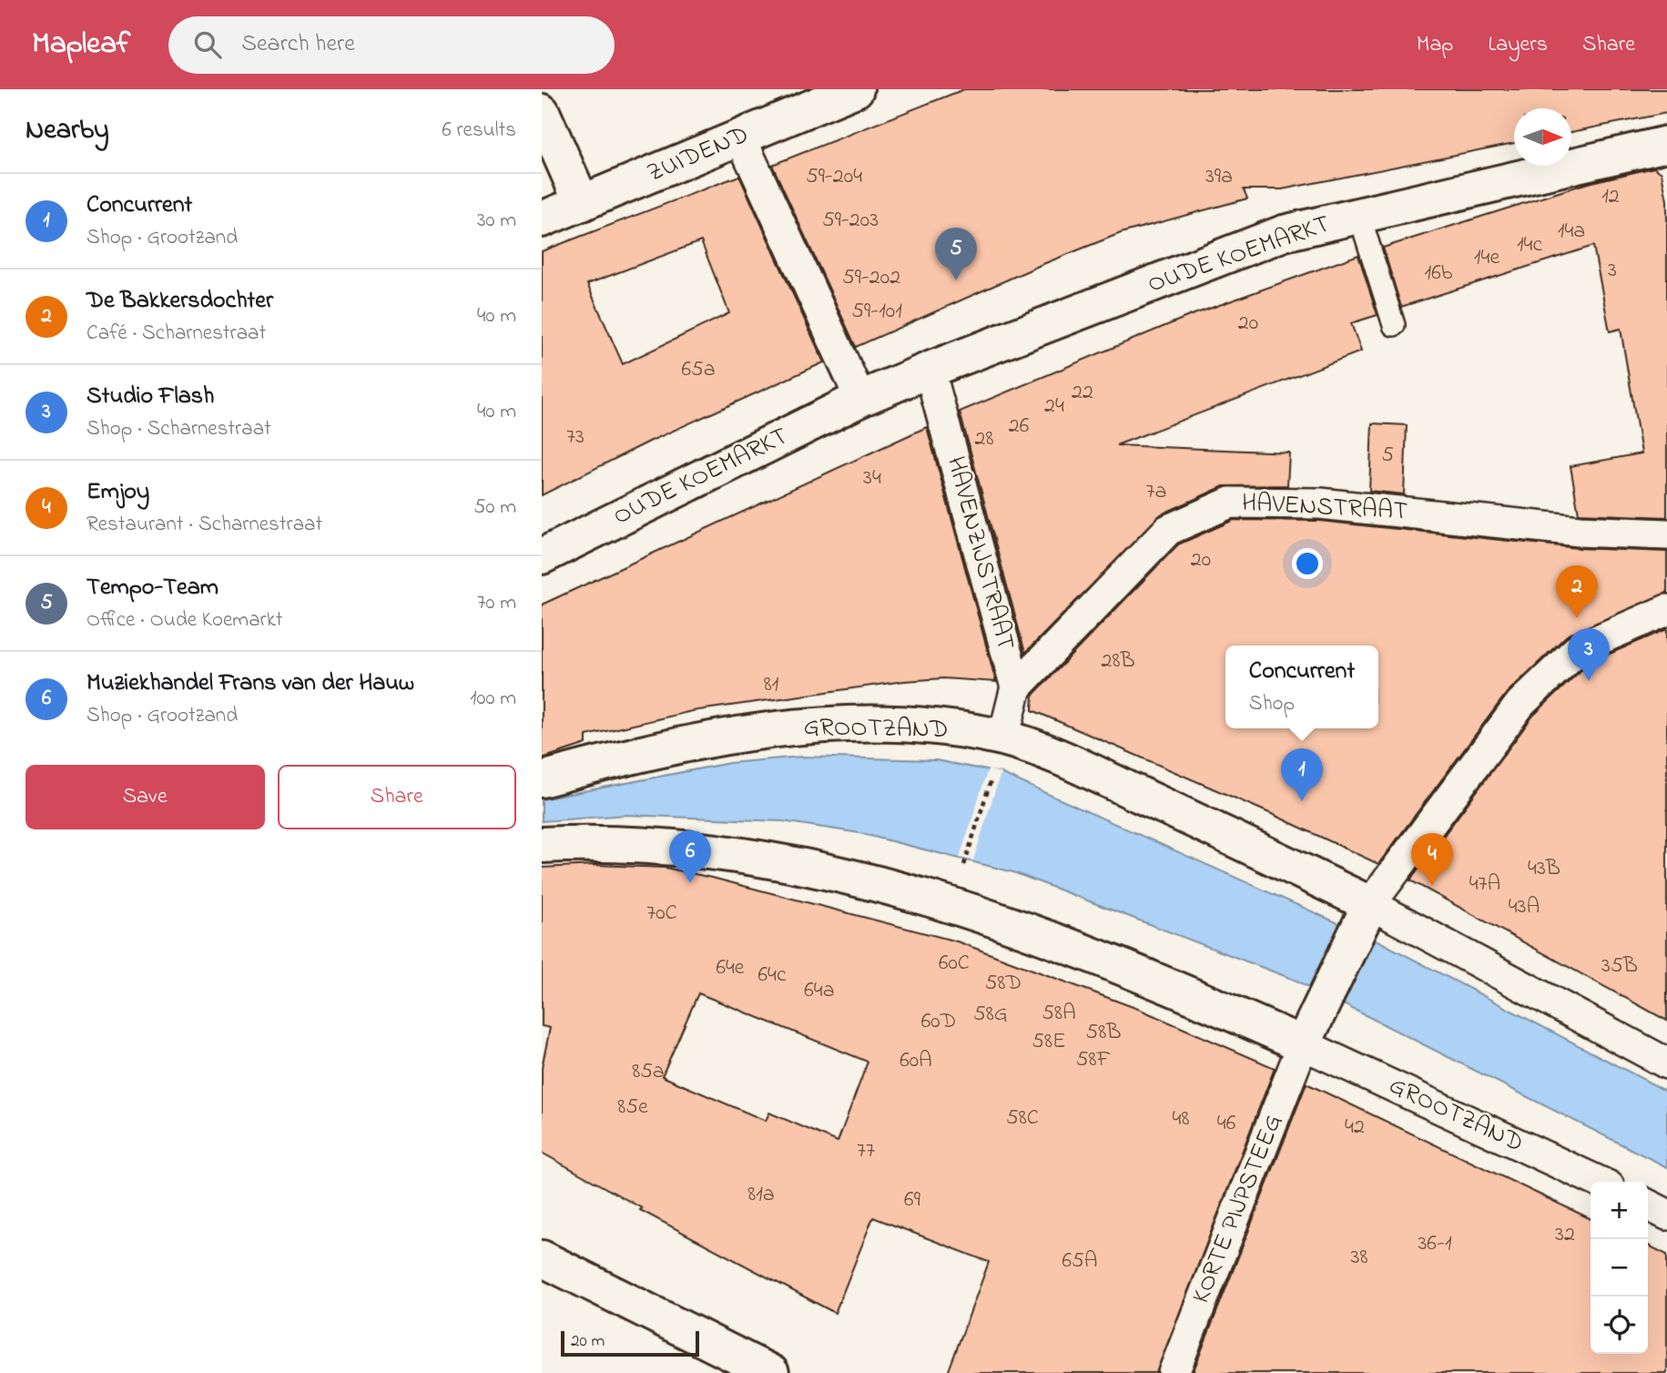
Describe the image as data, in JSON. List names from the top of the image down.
{
  "streets": {
    "street": [
      "ZUIDEND",
      "OUDE KOEMARKT",
      "HAVENSTRAAT",
      "HAVENZIJSTRAAT",
      "GROOTZAND",
      "KORTE PIJPSTEEG"
    ]
  },
  "crossings": [
    ["OUDE KOEMARKT", "HAVENZIJSTRAAT"],
    ["HAVENSTRAAT", "HAVENZIJSTRAAT"],
    ["HAVENZIJSTRAAT", "GROOTZAND"],
    ["GROOTZAND", "KORTE PIJPSTEEG"]
  ],
  "house_numbers": [
    "59-204",
    "39a",
    "12",
    "59-203",
    "14a",
    "14c",
    "14e",
    "3",
    "16b",
    "59-202",
    "59-101",
    "20",
    "65a",
    "22",
    "24",
    "26",
    "73",
    "28",
    "5",
    "34",
    "7a",
    "20",
    "28B",
    "81",
    "43B",
    "47A",
    "43A",
    "70C",
    "60C",
    "35B",
    "64e",
    "64c",
    "58D",
    "64a",
    "58A",
    "58G",
    "60D",
    "58B",
    "58E",
    "58F",
    "60A",
    "85a",
    "85e",
    "58C",
    "48",
    "46",
    "42",
    "77",
    "81a",
    "69",
    "32",
    "36-1",
    "38",
    "65A"
  ],
  "scale_bar": "20 m",
  "north": "right",
  "page": {
    "header": "Mapleaf",
    "search": "Search here",
    "nav": ["Map", "Layers", "Share"],
    "heading": ["Nearby", "6 results"],
    "list": [
      {
        "mark": "1",
        "name": "Concurrent",
        "note": "Shop · Grootzand",
        "value": "30 m"
      },
      {
        "mark": "2",
        "name": "De Bakkersdochter",
        "note": "Café · Scharnestraat",
        "value": "40 m"
      },
      {
        "mark": "3",
        "name": "Studio Flash",
        "note": "Shop · Scharnestraat",
        "value": "40 m"
      },
      {
        "mark": "4",
        "name": "Emjoy",
        "note": "Restaurant · Scharnestraat",
        "value": "50 m"
      },
      {
        "mark": "5",
        "name": "Tempo-Team",
        "note": "Office · Oude Koemarkt",
        "value": "70 m"
      },
      {
        "mark": "6",
        "name": "Muziekhandel Frans van der Hauw",
        "note": "Shop · Grootzand",
        "value": "100 m"
      }
    ],
    "pins": [
      "5",
      "2",
      "3",
      "1",
      "6",
      "4"
    ],
    "popup": ["Concurrent", "Shop"],
    "buttons": ["Save", "Share"],
    "map_buttons": ["+", "−"],
    "scale": "20 m"
  }
}
